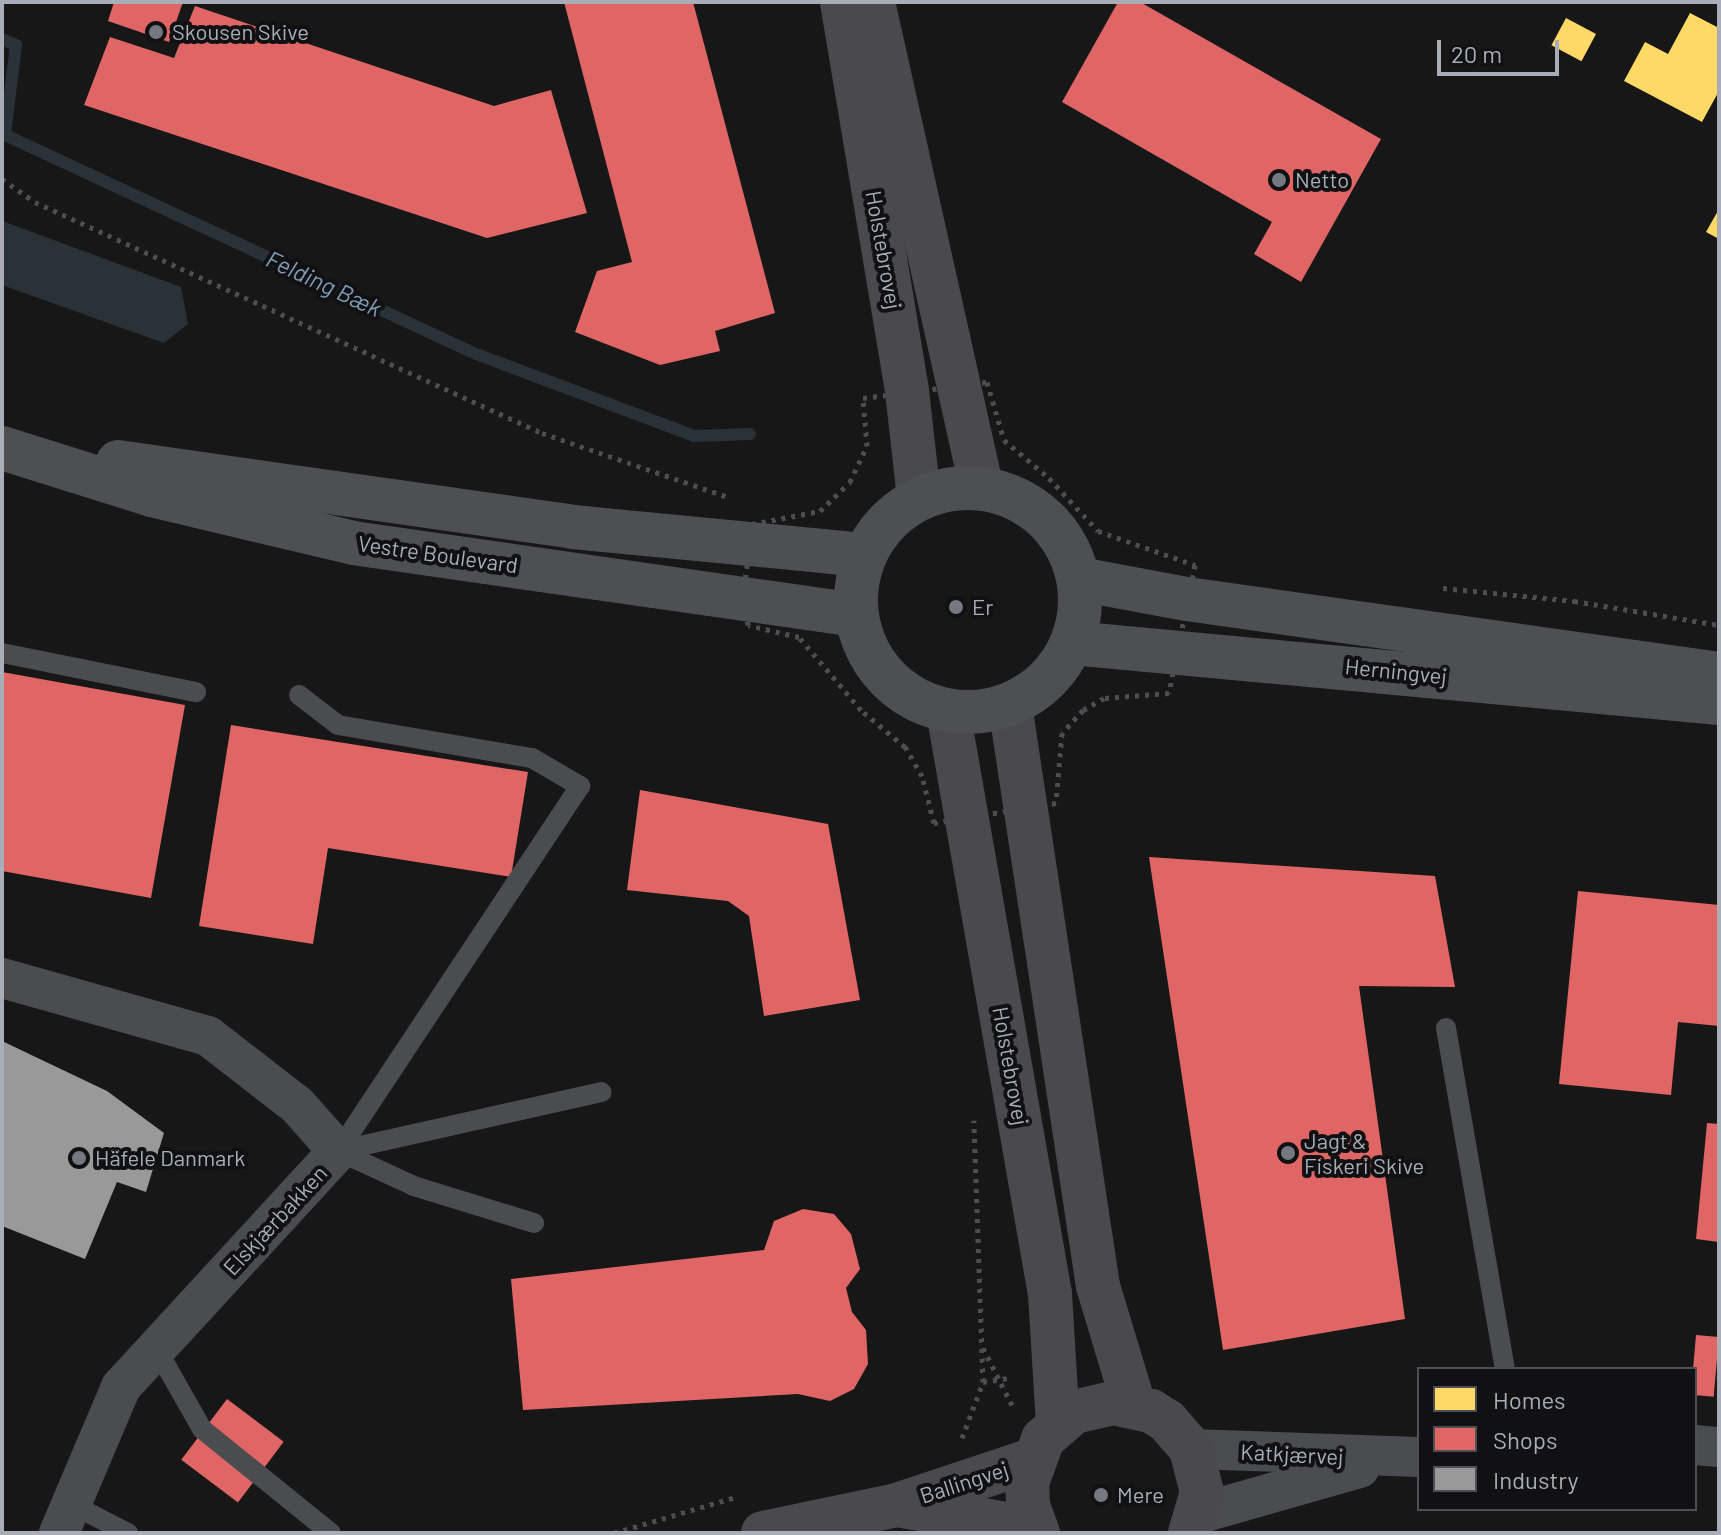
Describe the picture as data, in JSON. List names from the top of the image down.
{
  "streets": {
    "main road": [
      "Holstebrovej",
      "Vestre Boulevard",
      "Herningvej",
      "Ballingvej"
    ],
    "street": ["Elskjærbakken", "Katkjærvej"]
  },
  "crossings": [
    ["Holstebrovej", "Vestre Boulevard"],
    ["Holstebrovej", "Herningvej"],
    ["Holstebrovej", "Ballingvej"],
    ["Vestre Boulevard", "Herningvej"]
  ],
  "water": ["Felding Bæk"],
  "places": [
    "Skousen Skive",
    "Netto",
    "Er",
    "Jagt & Fiskeri Skive",
    "Häfele Danmark",
    "Mere"
  ],
  "legend": ["Homes", "Shops", "Industry"],
  "scale_bar": "20 m"
}
